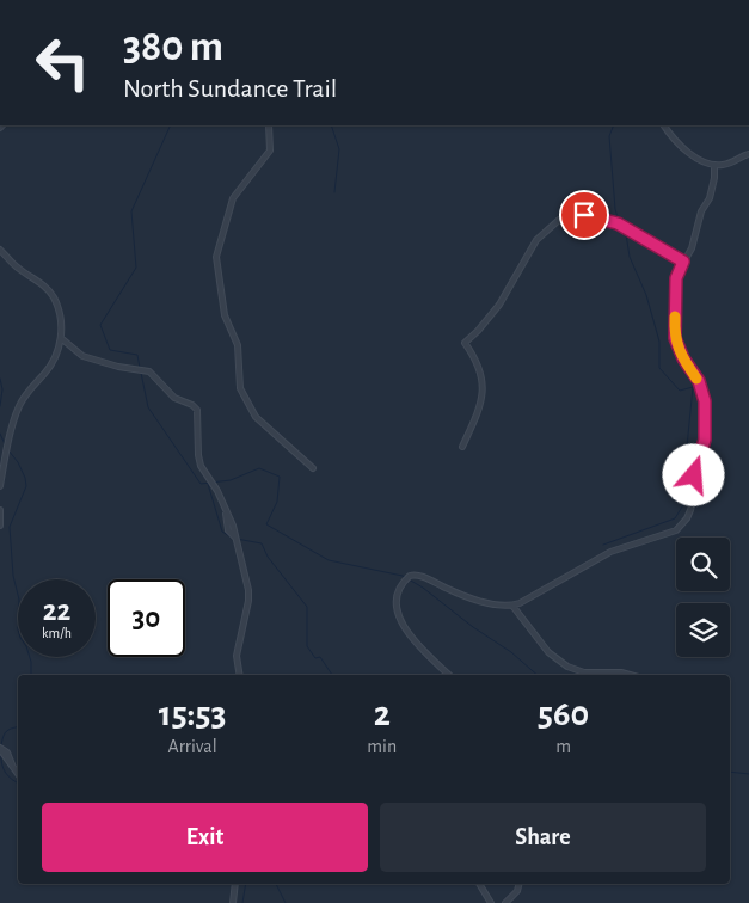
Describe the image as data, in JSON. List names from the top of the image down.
{
  "page": {
    "turn": ["380 m", "North Sundance Trail"],
    "speed": "22 km/h",
    "limit": "30",
    "eta": [
      "15:53",
      "Arrival",
      "2",
      "min",
      "560",
      "m"
    ],
    "buttons": ["Exit", "Share"]
  }
}
